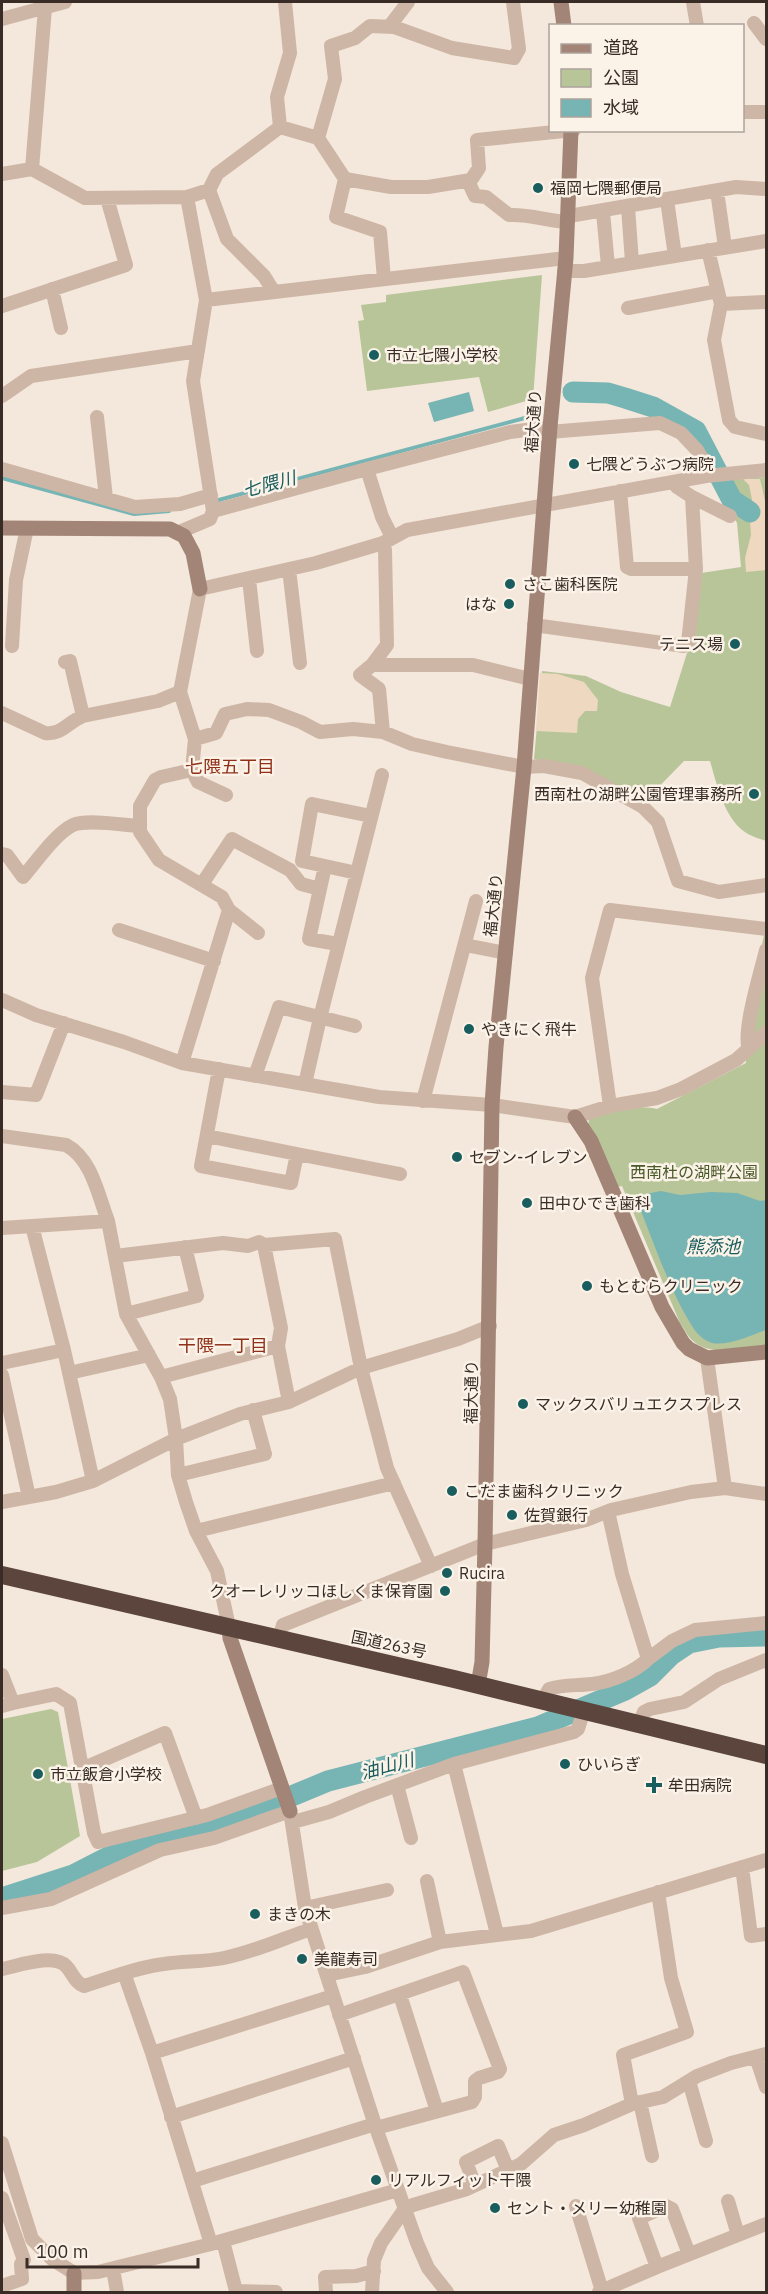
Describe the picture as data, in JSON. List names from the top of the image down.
{
  "streets": {
    "highway": ["国道263号"],
    "street": ["福大通り"]
  },
  "crossings": [
    ["福大通り", "国道263号"]
  ],
  "districts": ["七隈五丁目", "干隈一丁目"],
  "water": ["七隈川", "熊添池", "油山川"],
  "parks": ["西南杜の湖畔公園"],
  "places": {
    "other": [
      "福岡七隈郵便局",
      "市立七隈小学校",
      "七隈どうぶつ病院",
      "さこ歯科医院",
      "はな",
      "テニス場",
      "西南杜の湖畔公園管理事務所",
      "やきにく飛牛",
      "セブン-イレブン",
      "田中ひでき歯科",
      "もとむらクリニック",
      "マックスバリュエクスプレス",
      "こだま歯科クリニック",
      "佐賀銀行",
      "Rucira",
      "クオーレリッコほしくま保育園",
      "ひいらぎ",
      "市立飯倉小学校",
      "まきの木",
      "美龍寿司",
      "リアルフィット干隈",
      "セント・メリー幼稚園"
    ],
    "health": ["牟田病院"]
  },
  "legend": ["道路", "公園", "水域"],
  "scale_bar": "100 m"
}
